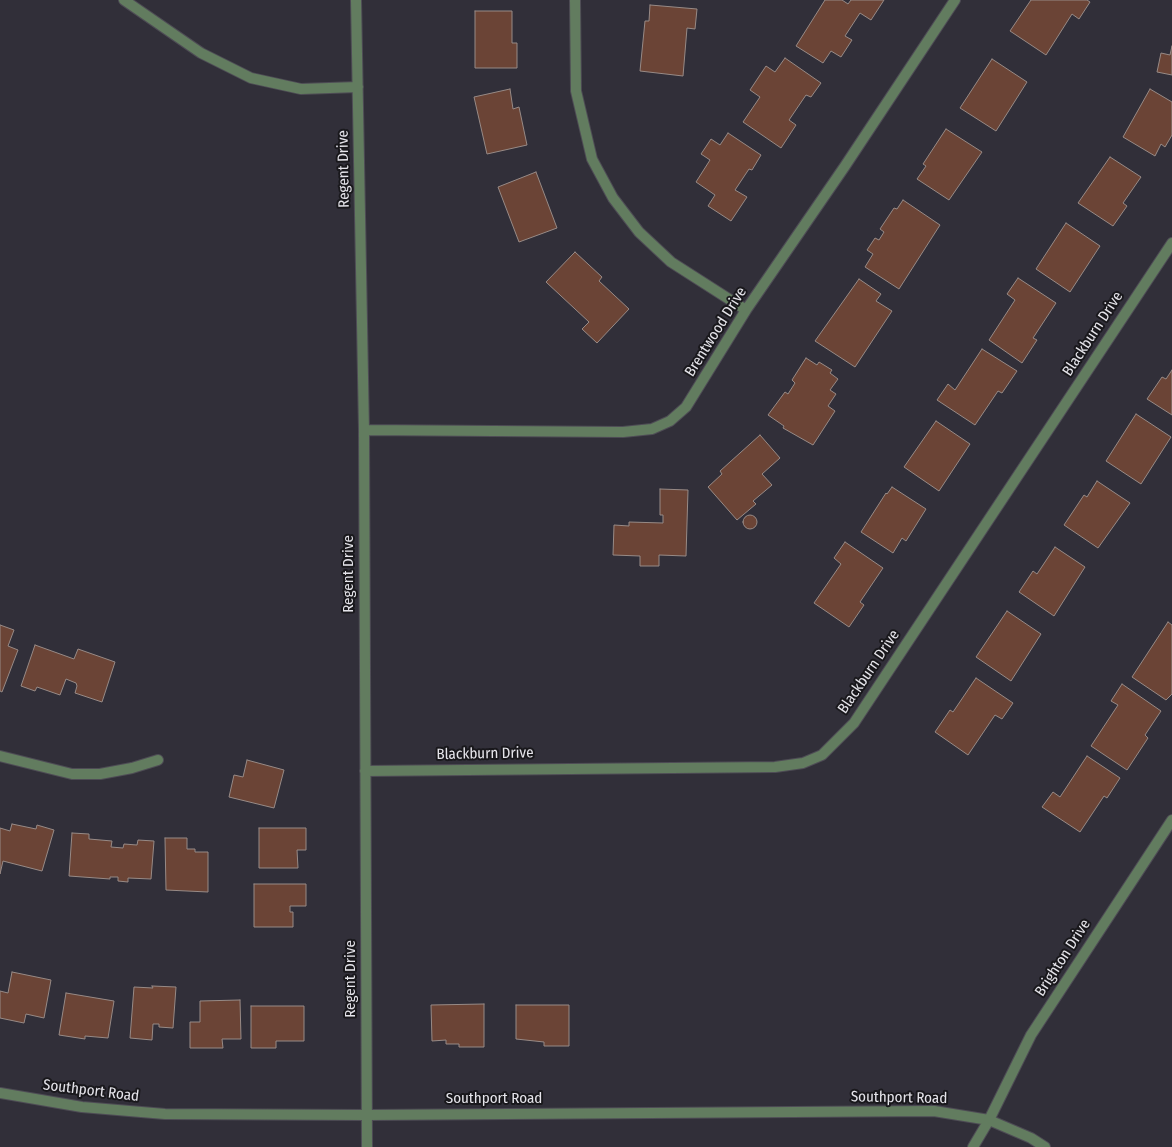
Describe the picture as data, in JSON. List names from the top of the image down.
{
  "streets": {
    "street": [
      "Regent Drive",
      "Brentwood Drive",
      "Blackburn Drive",
      "Brighton Drive",
      "Southport Road"
    ]
  },
  "crossings": [
    ["Regent Drive", "Brentwood Drive"],
    ["Regent Drive", "Blackburn Drive"],
    ["Regent Drive", "Southport Road"],
    ["Brighton Drive", "Southport Road"]
  ]
}
